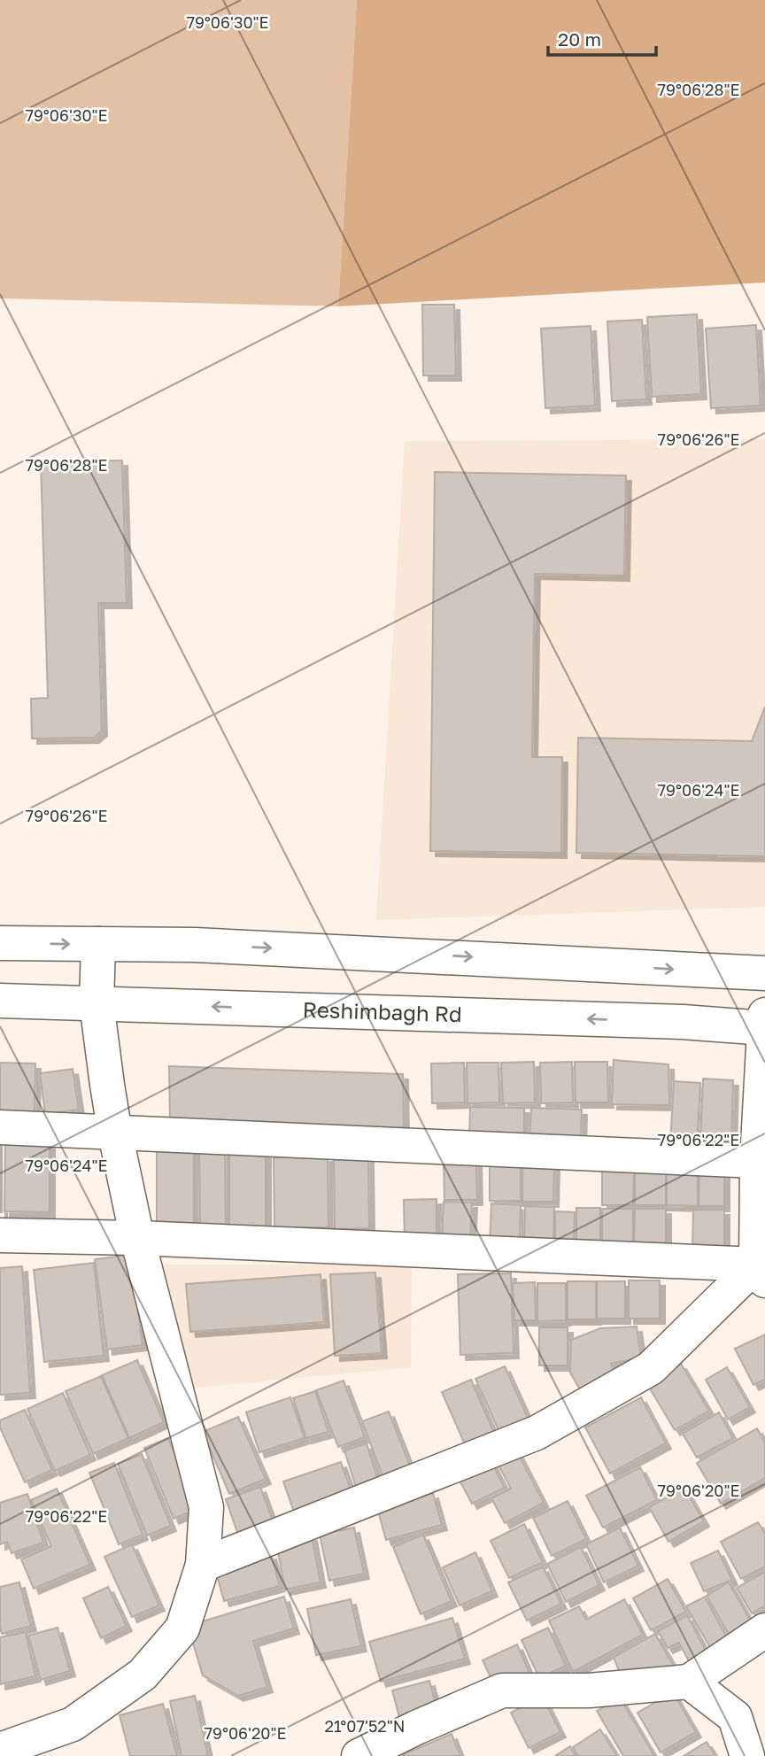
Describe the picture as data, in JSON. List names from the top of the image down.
{
  "streets": {
    "street": ["Reshimbagh Rd"]
  },
  "scale_bar": "20 m",
  "coordinates": [
    "79°06'30\"E",
    "79°06'28\"E",
    "79°06'26\"E",
    "79°06'24\"E",
    "79°06'22\"E",
    "79°06'20\"E",
    "21°07'52\"N"
  ]
}
